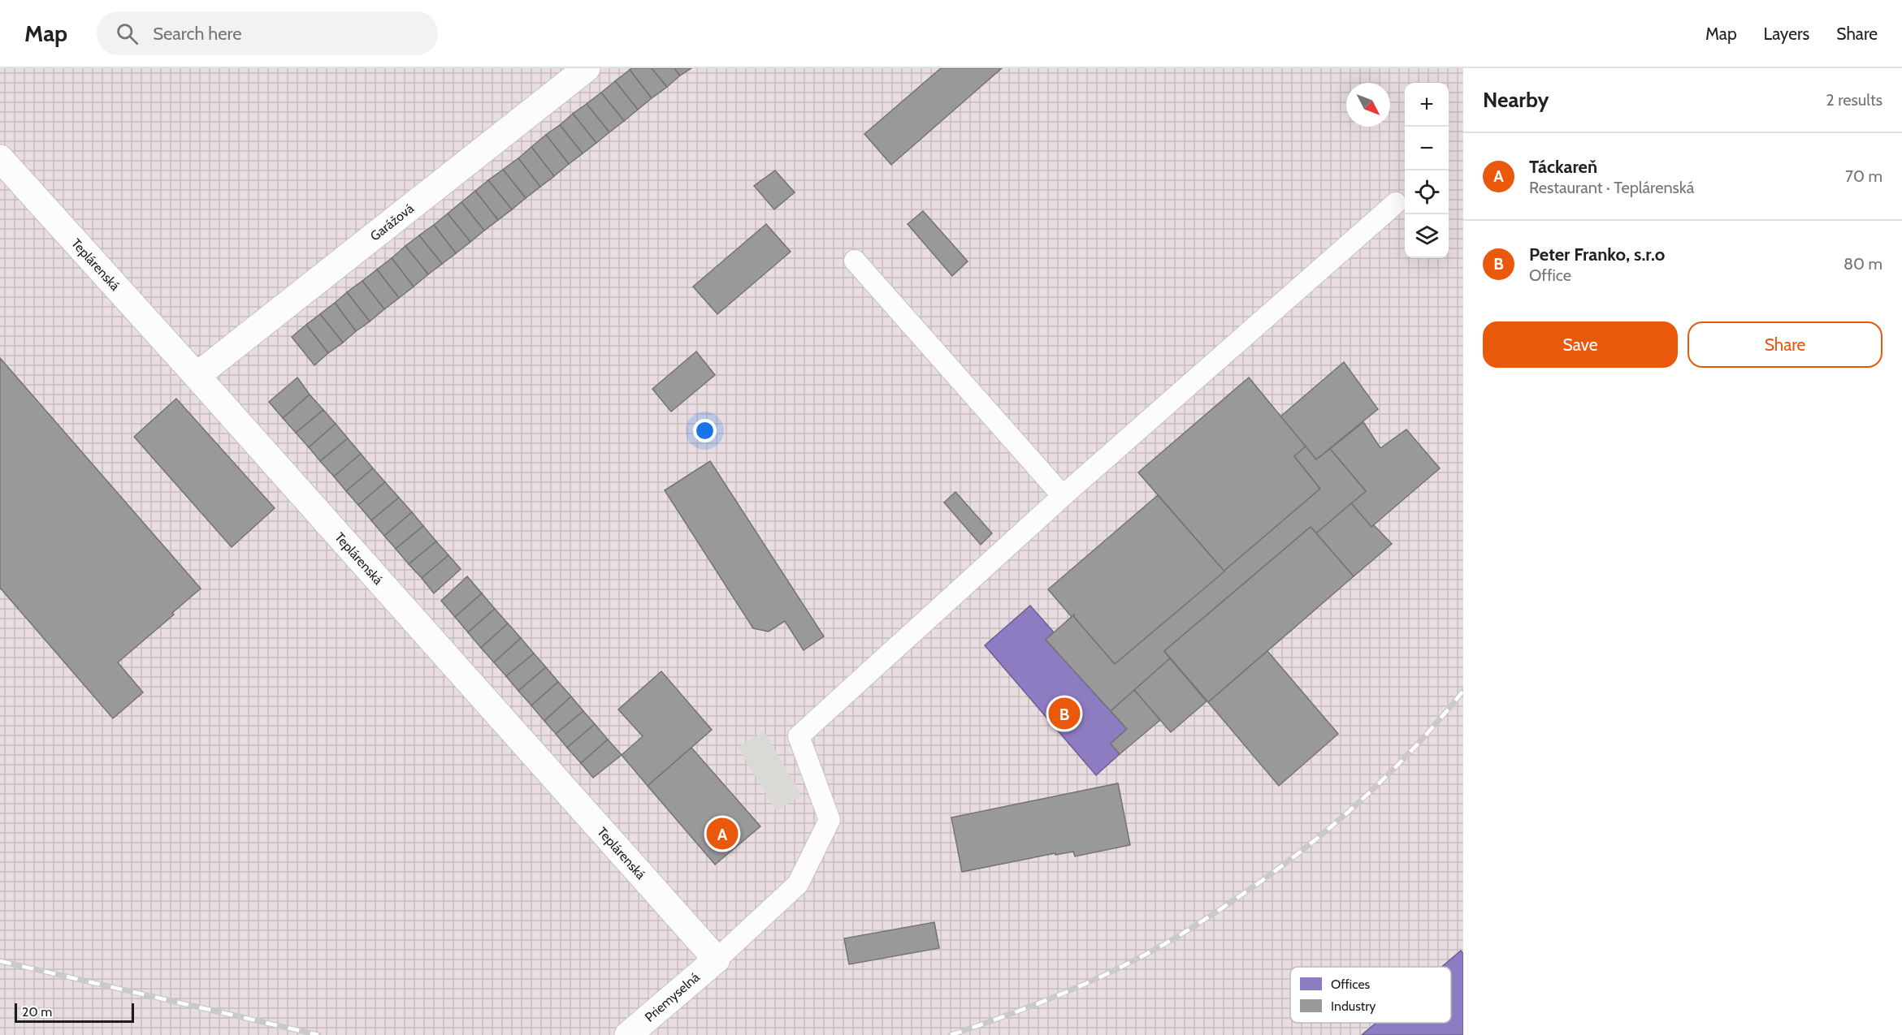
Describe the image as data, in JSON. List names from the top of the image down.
{
  "streets": {
    "street": ["Garážová", "Teplárenská", "Priemyselná"]
  },
  "crossings": [
    ["Garážová", "Teplárenská"],
    ["Teplárenská", "Priemyselná"]
  ],
  "legend": ["Offices", "Industry"],
  "scale_bar": "20 m",
  "north": "bottom right",
  "page": {
    "header": "Map",
    "search": "Search here",
    "nav": ["Map", "Layers", "Share"],
    "heading": ["Nearby", "2 results"],
    "map_buttons": ["+", "−"],
    "list": [
      {
        "mark": "A",
        "name": "Táckareň",
        "note": "Restaurant · Teplárenská",
        "value": "70 m"
      },
      {
        "mark": "B",
        "name": "Peter Franko, s.r.o",
        "note": "Office",
        "value": "80 m"
      }
    ],
    "buttons": ["Save", "Share"],
    "pins": ["B", "A"],
    "scale": "20 m"
  }
}
